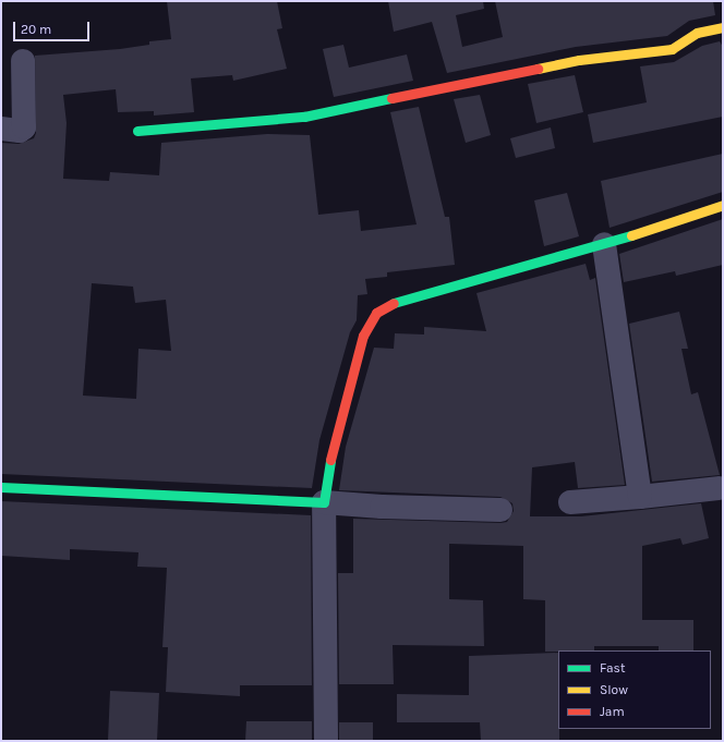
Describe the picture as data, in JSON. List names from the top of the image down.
{
  "legend": ["Fast", "Slow", "Jam"],
  "scale_bar": "20 m"
}
